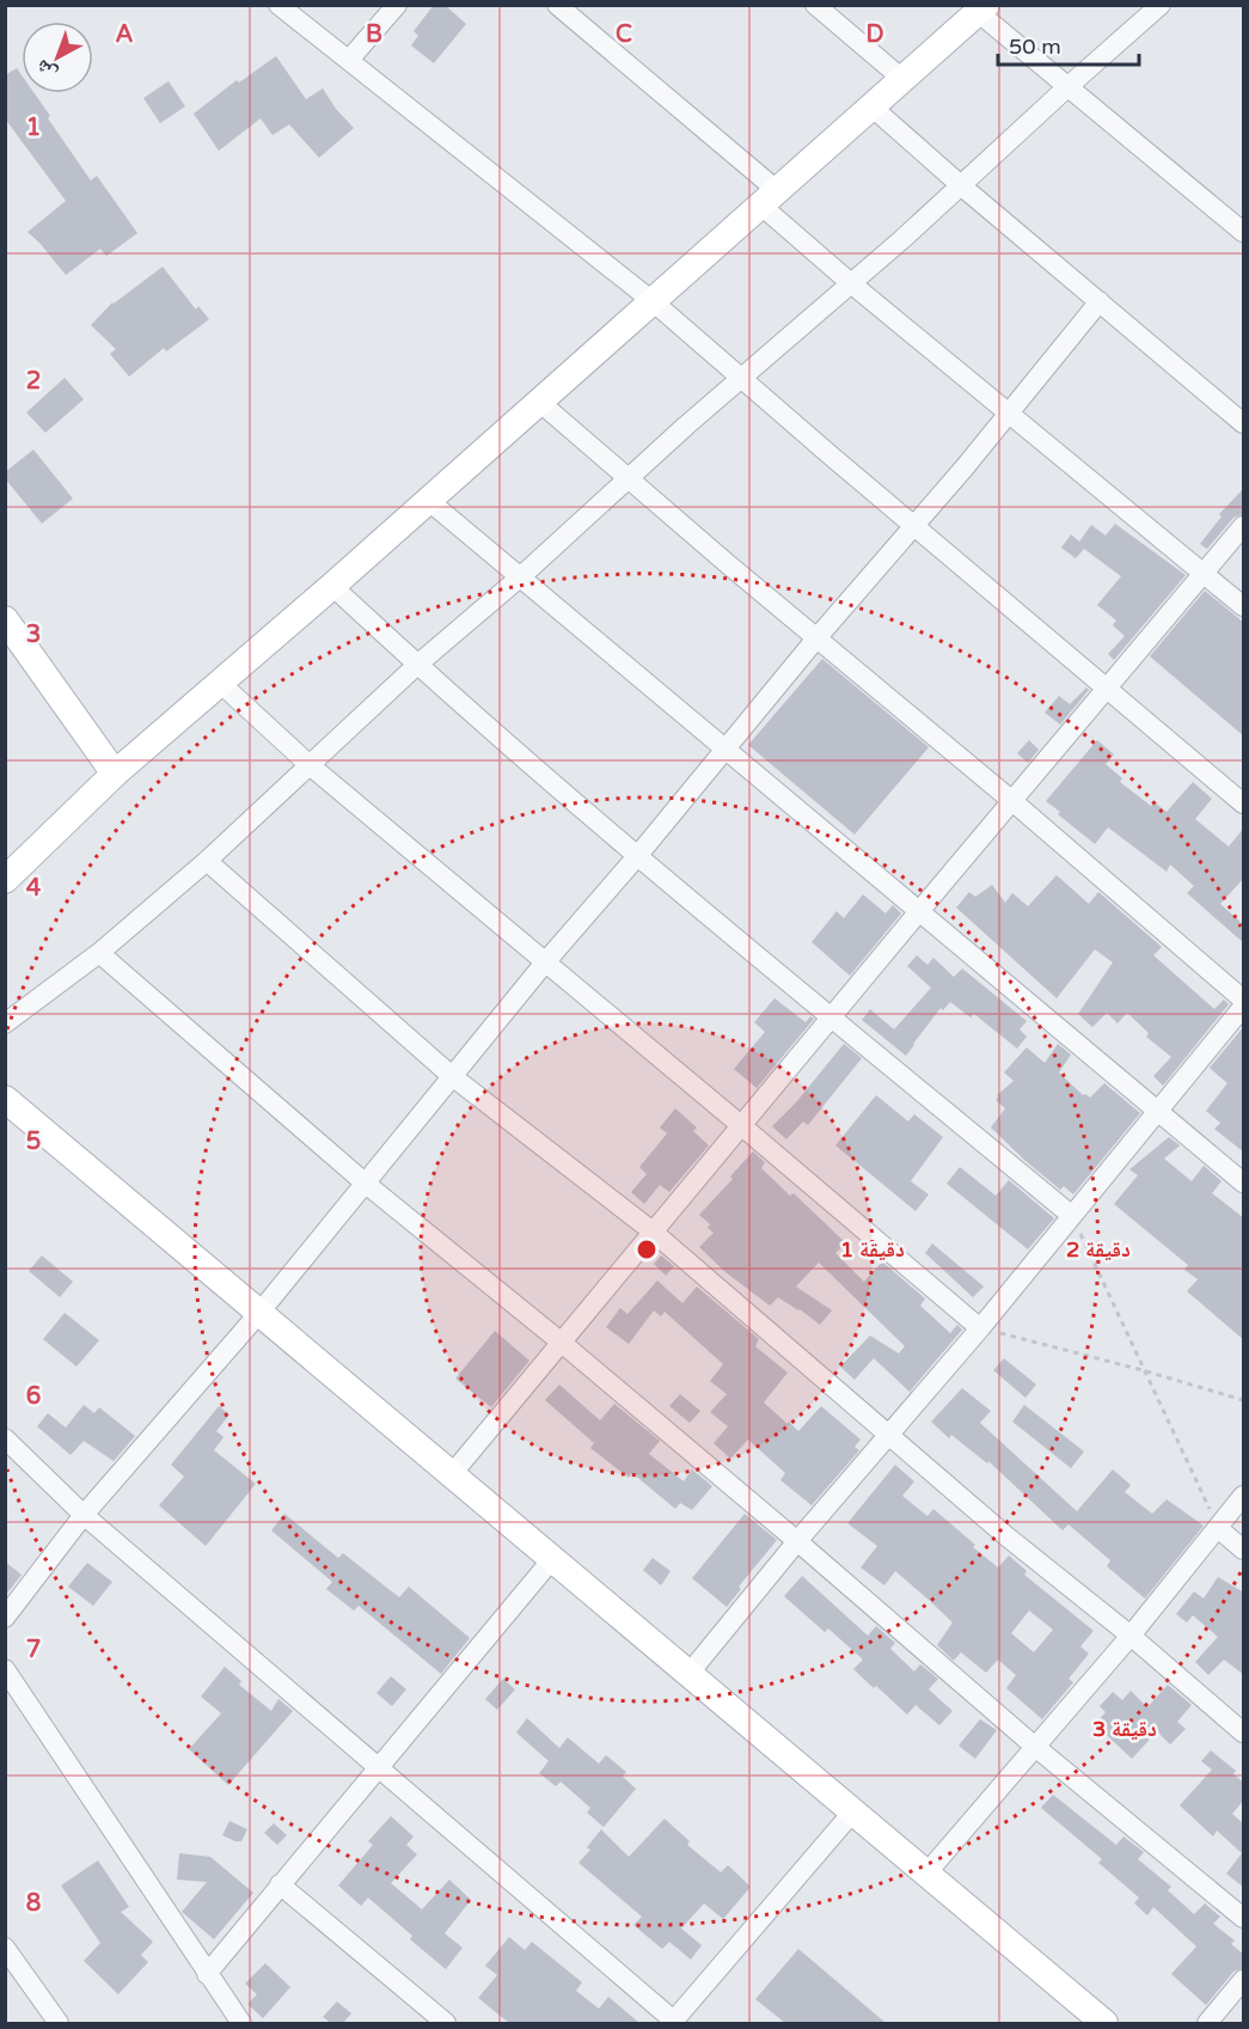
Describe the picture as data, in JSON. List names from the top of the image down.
{
  "scale_bar": "50 m",
  "north": "bottom left",
  "grid": {
    "columns": [
      "A",
      "B",
      "C",
      "D"
    ],
    "rows": [
      "1",
      "2",
      "3",
      "4",
      "5",
      "6",
      "7",
      "8"
    ]
  },
  "rings": ["1 دقيقة", "2 دقيقة", "3 دقيقة"]
}
